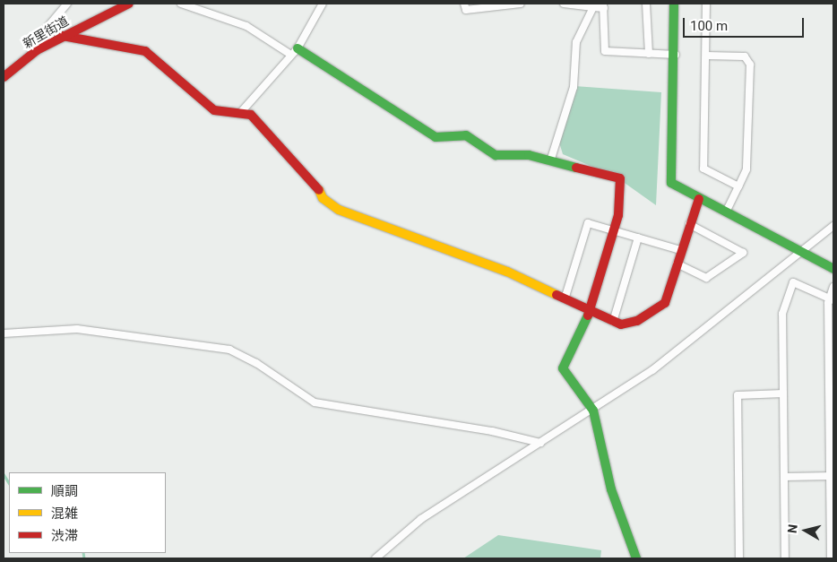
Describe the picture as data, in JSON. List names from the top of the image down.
{
  "streets": {
    "street": ["新里街道"]
  },
  "legend": ["順調", "混雑", "渋滞"],
  "scale_bar": "100 m",
  "north": "left"
}
